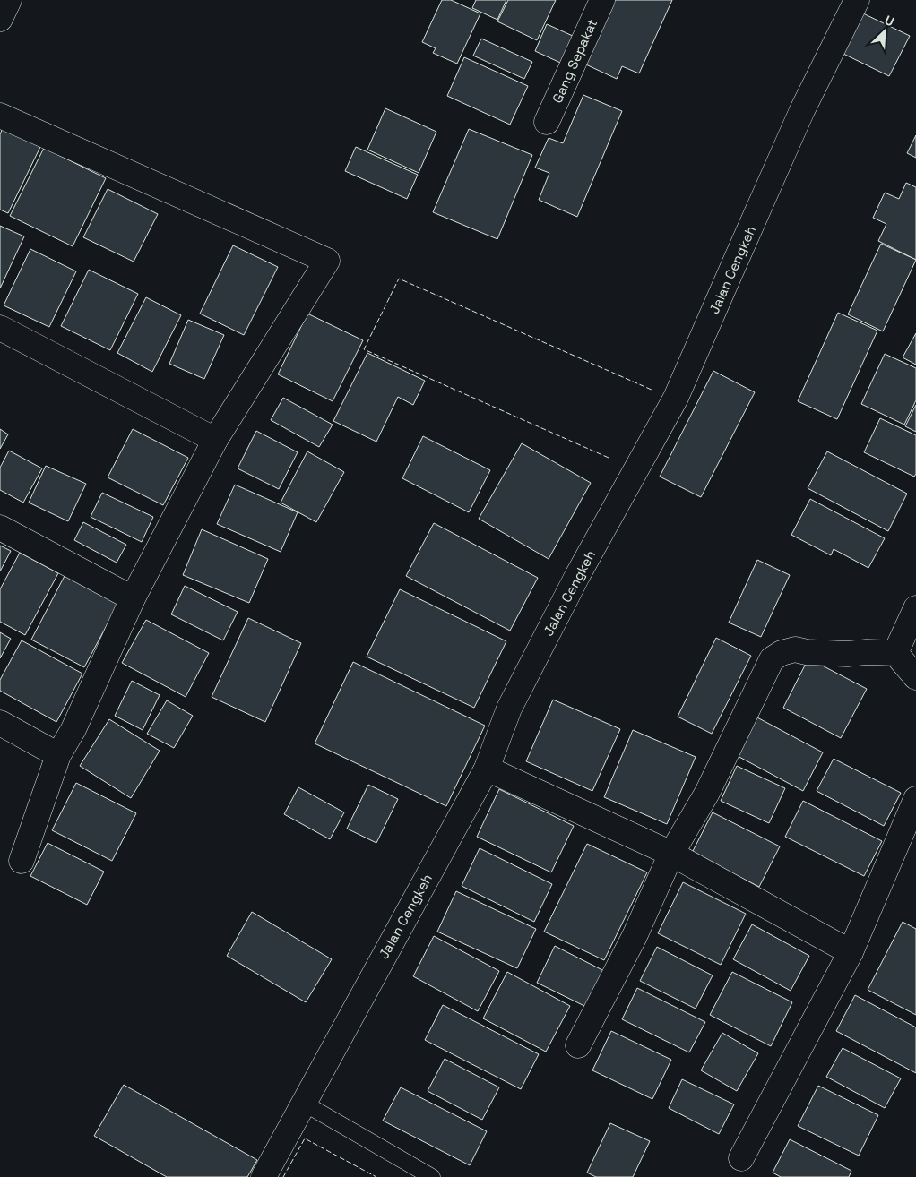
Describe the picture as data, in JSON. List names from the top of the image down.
{
  "streets": {
    "street": ["Gang Sepakat", "Jalan Cengkeh"]
  },
  "north": "top right"
}
